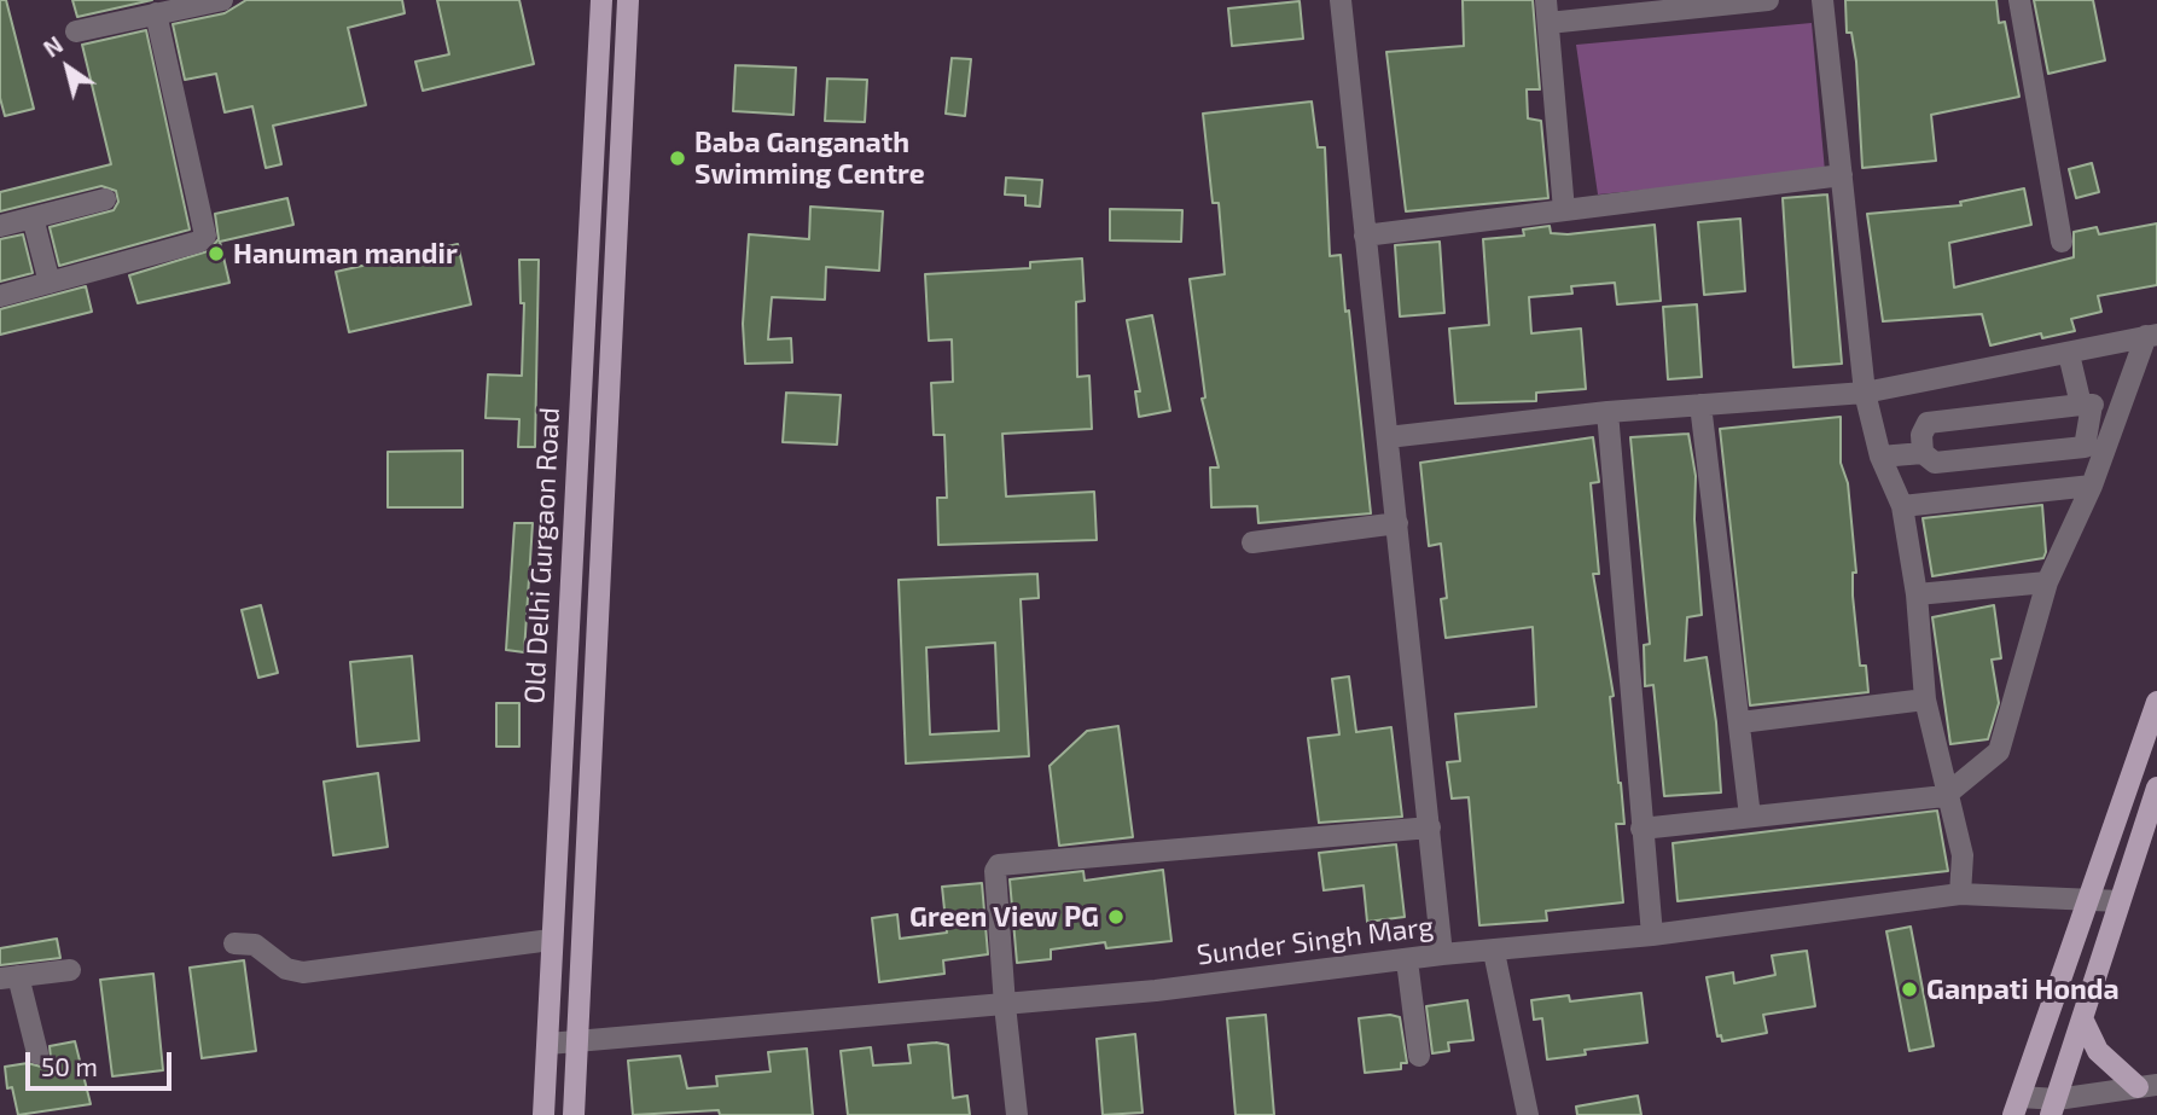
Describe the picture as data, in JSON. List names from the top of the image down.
{
  "streets": {
    "main road": ["Old Delhi Gurgaon Road"],
    "street": ["Sunder Singh Marg"]
  },
  "crossings": [
    ["Old Delhi Gurgaon Road", "Sunder Singh Marg"]
  ],
  "places": [
    "Baba Ganganath Swimming Centre",
    "Hanuman mandir",
    "Green View PG",
    "Ganpati Honda"
  ],
  "scale_bar": "50 m",
  "north": "top left"
}
